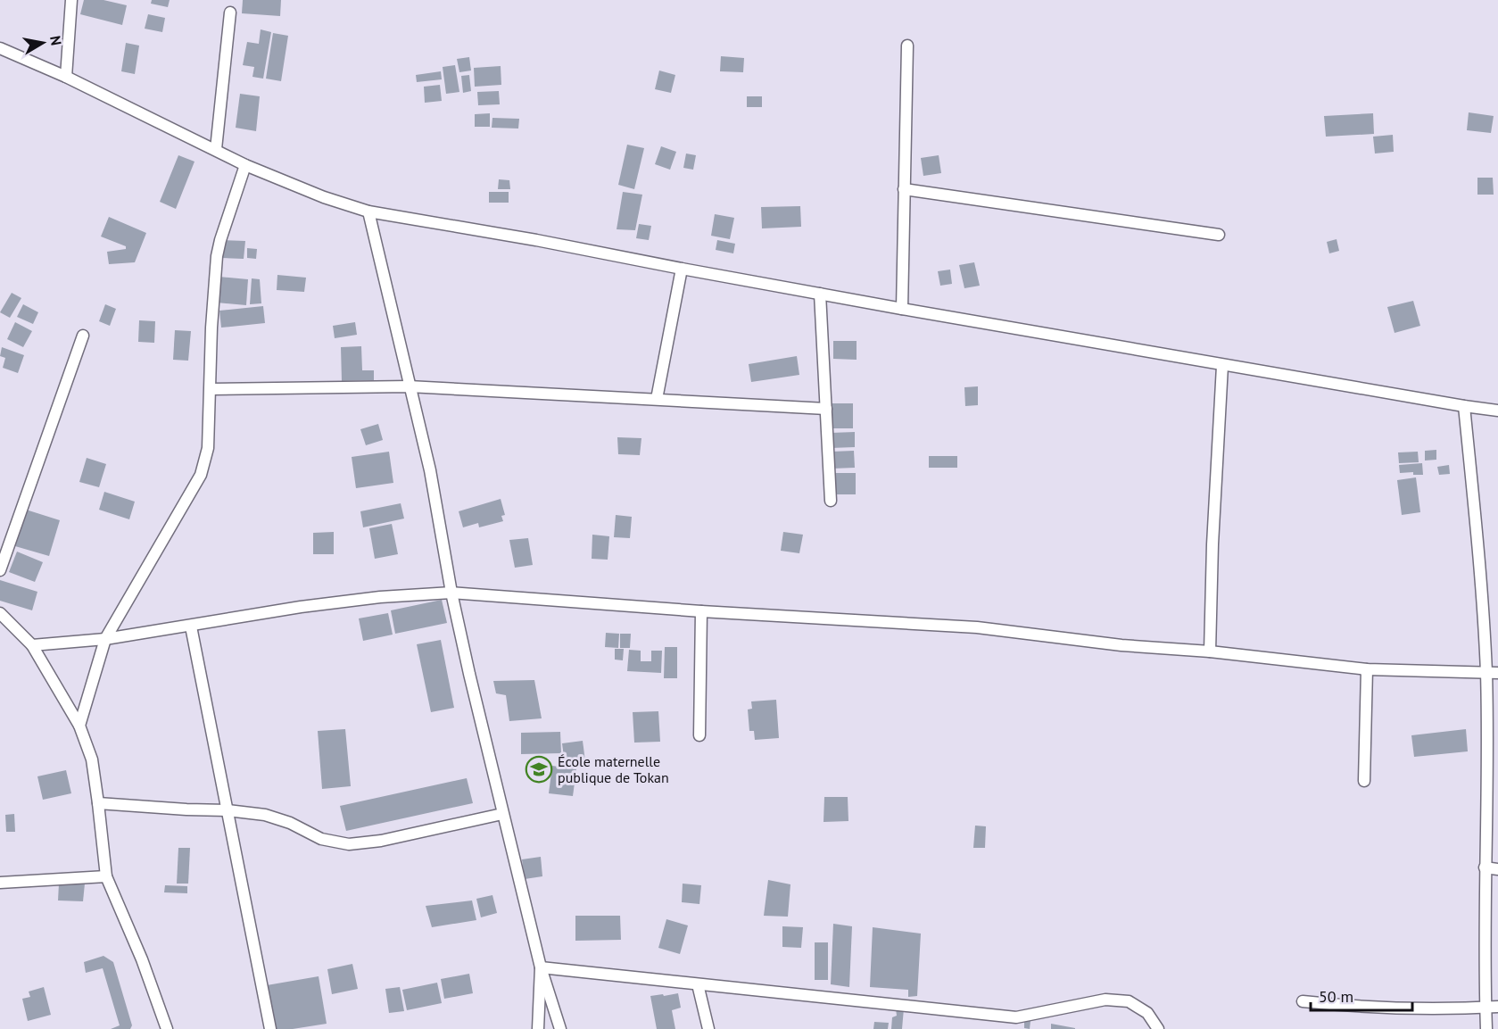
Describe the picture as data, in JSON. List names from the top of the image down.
{
  "places": {
    "school or university": ["École maternelle publique de Tokan"]
  },
  "scale_bar": "50 m",
  "north": "right"
}
